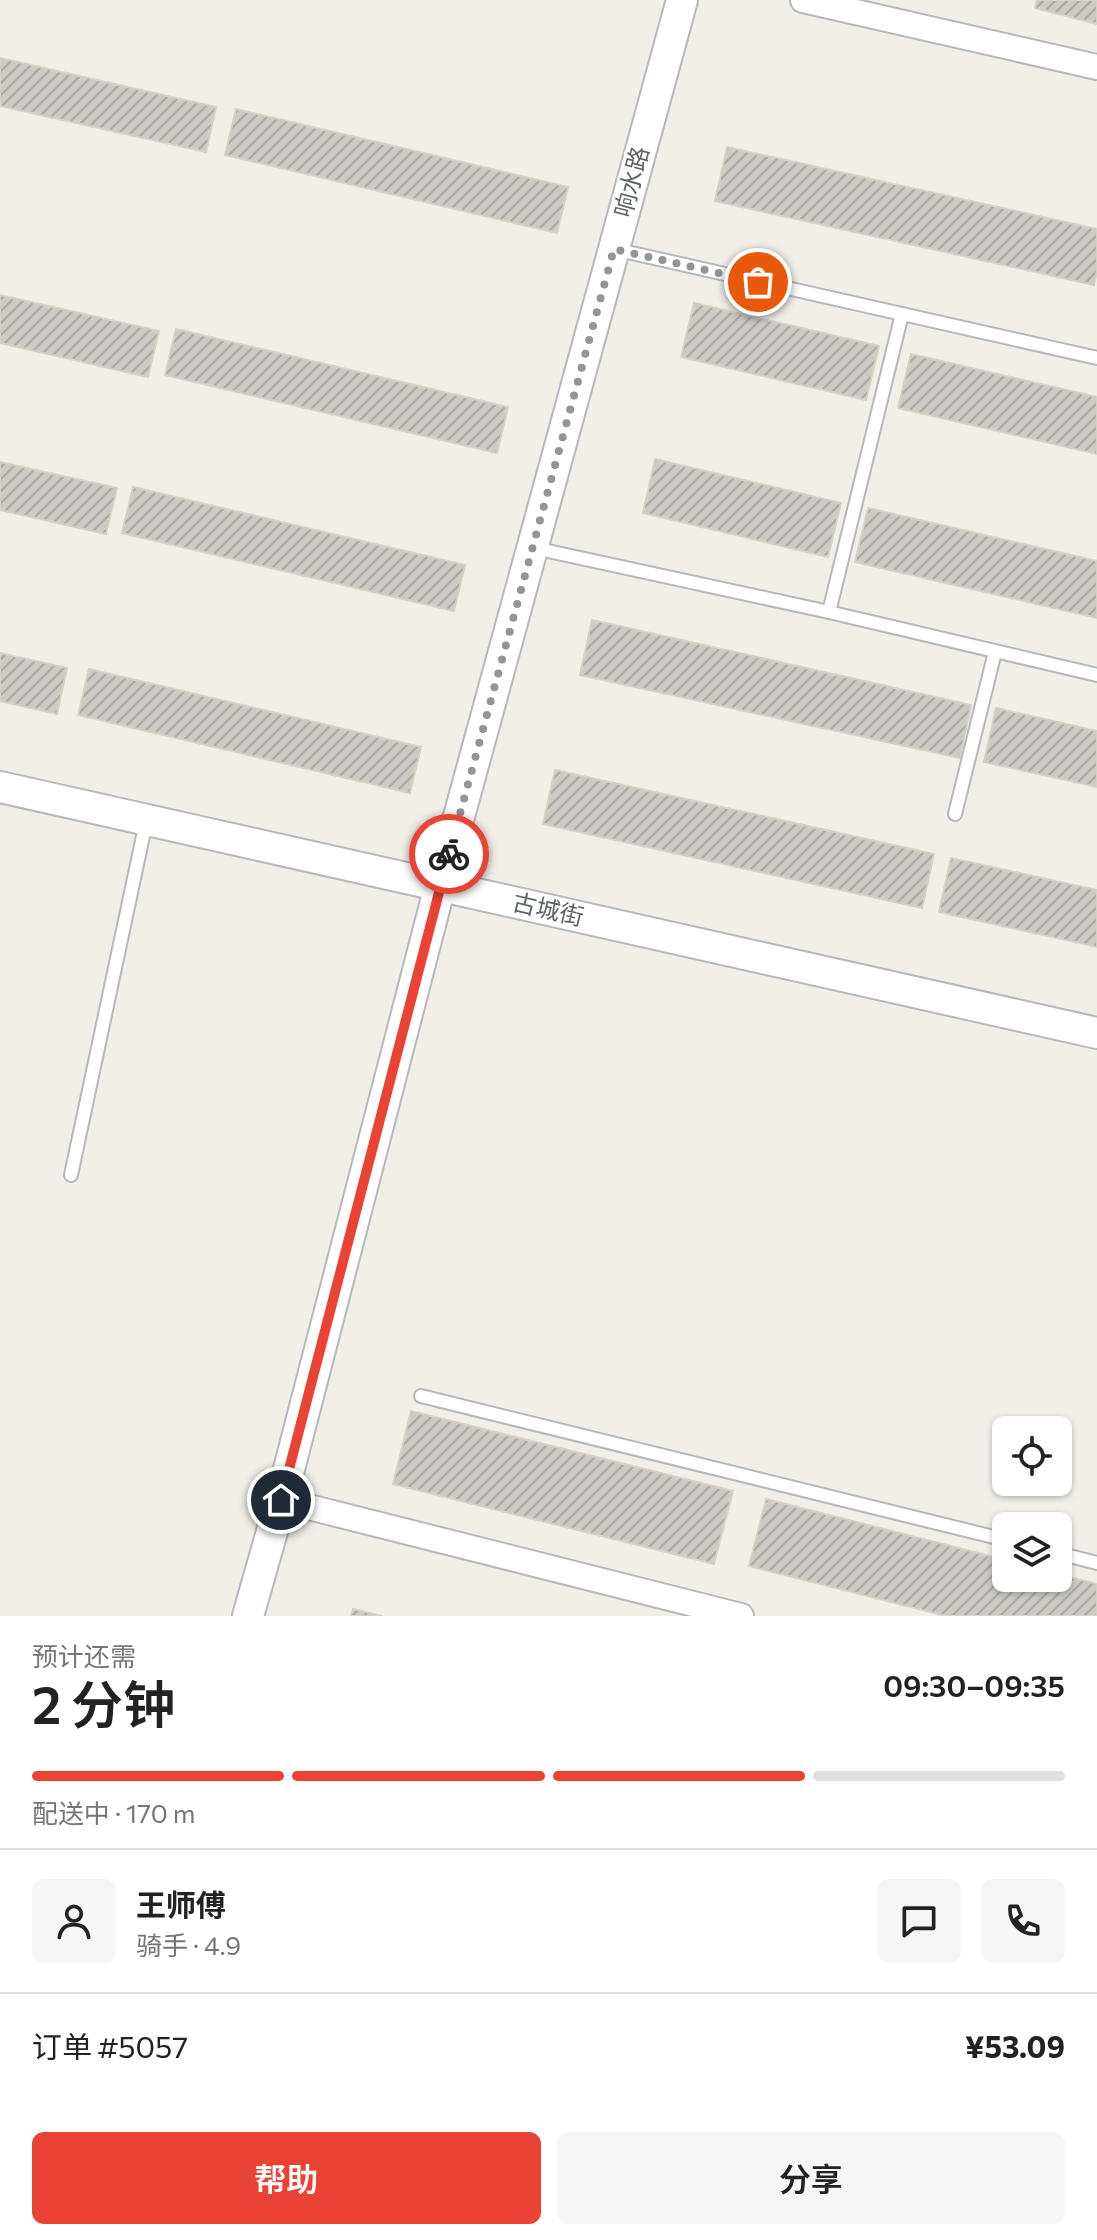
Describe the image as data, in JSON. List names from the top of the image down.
{
  "streets": {
    "street": ["响水路", "古城街"]
  },
  "crossings": [
    ["响水路", "古城街"]
  ],
  "page": {
    "heading": ["2 分钟", "预计还需", "09:30–09:35"],
    "panel": [
      "王师傅",
      "骑手 · 4.9",
      "订单 #5057",
      "¥53.09"
    ],
    "bar": "配送中 · 170 m",
    "buttons": ["帮助", "分享"]
  }
}
